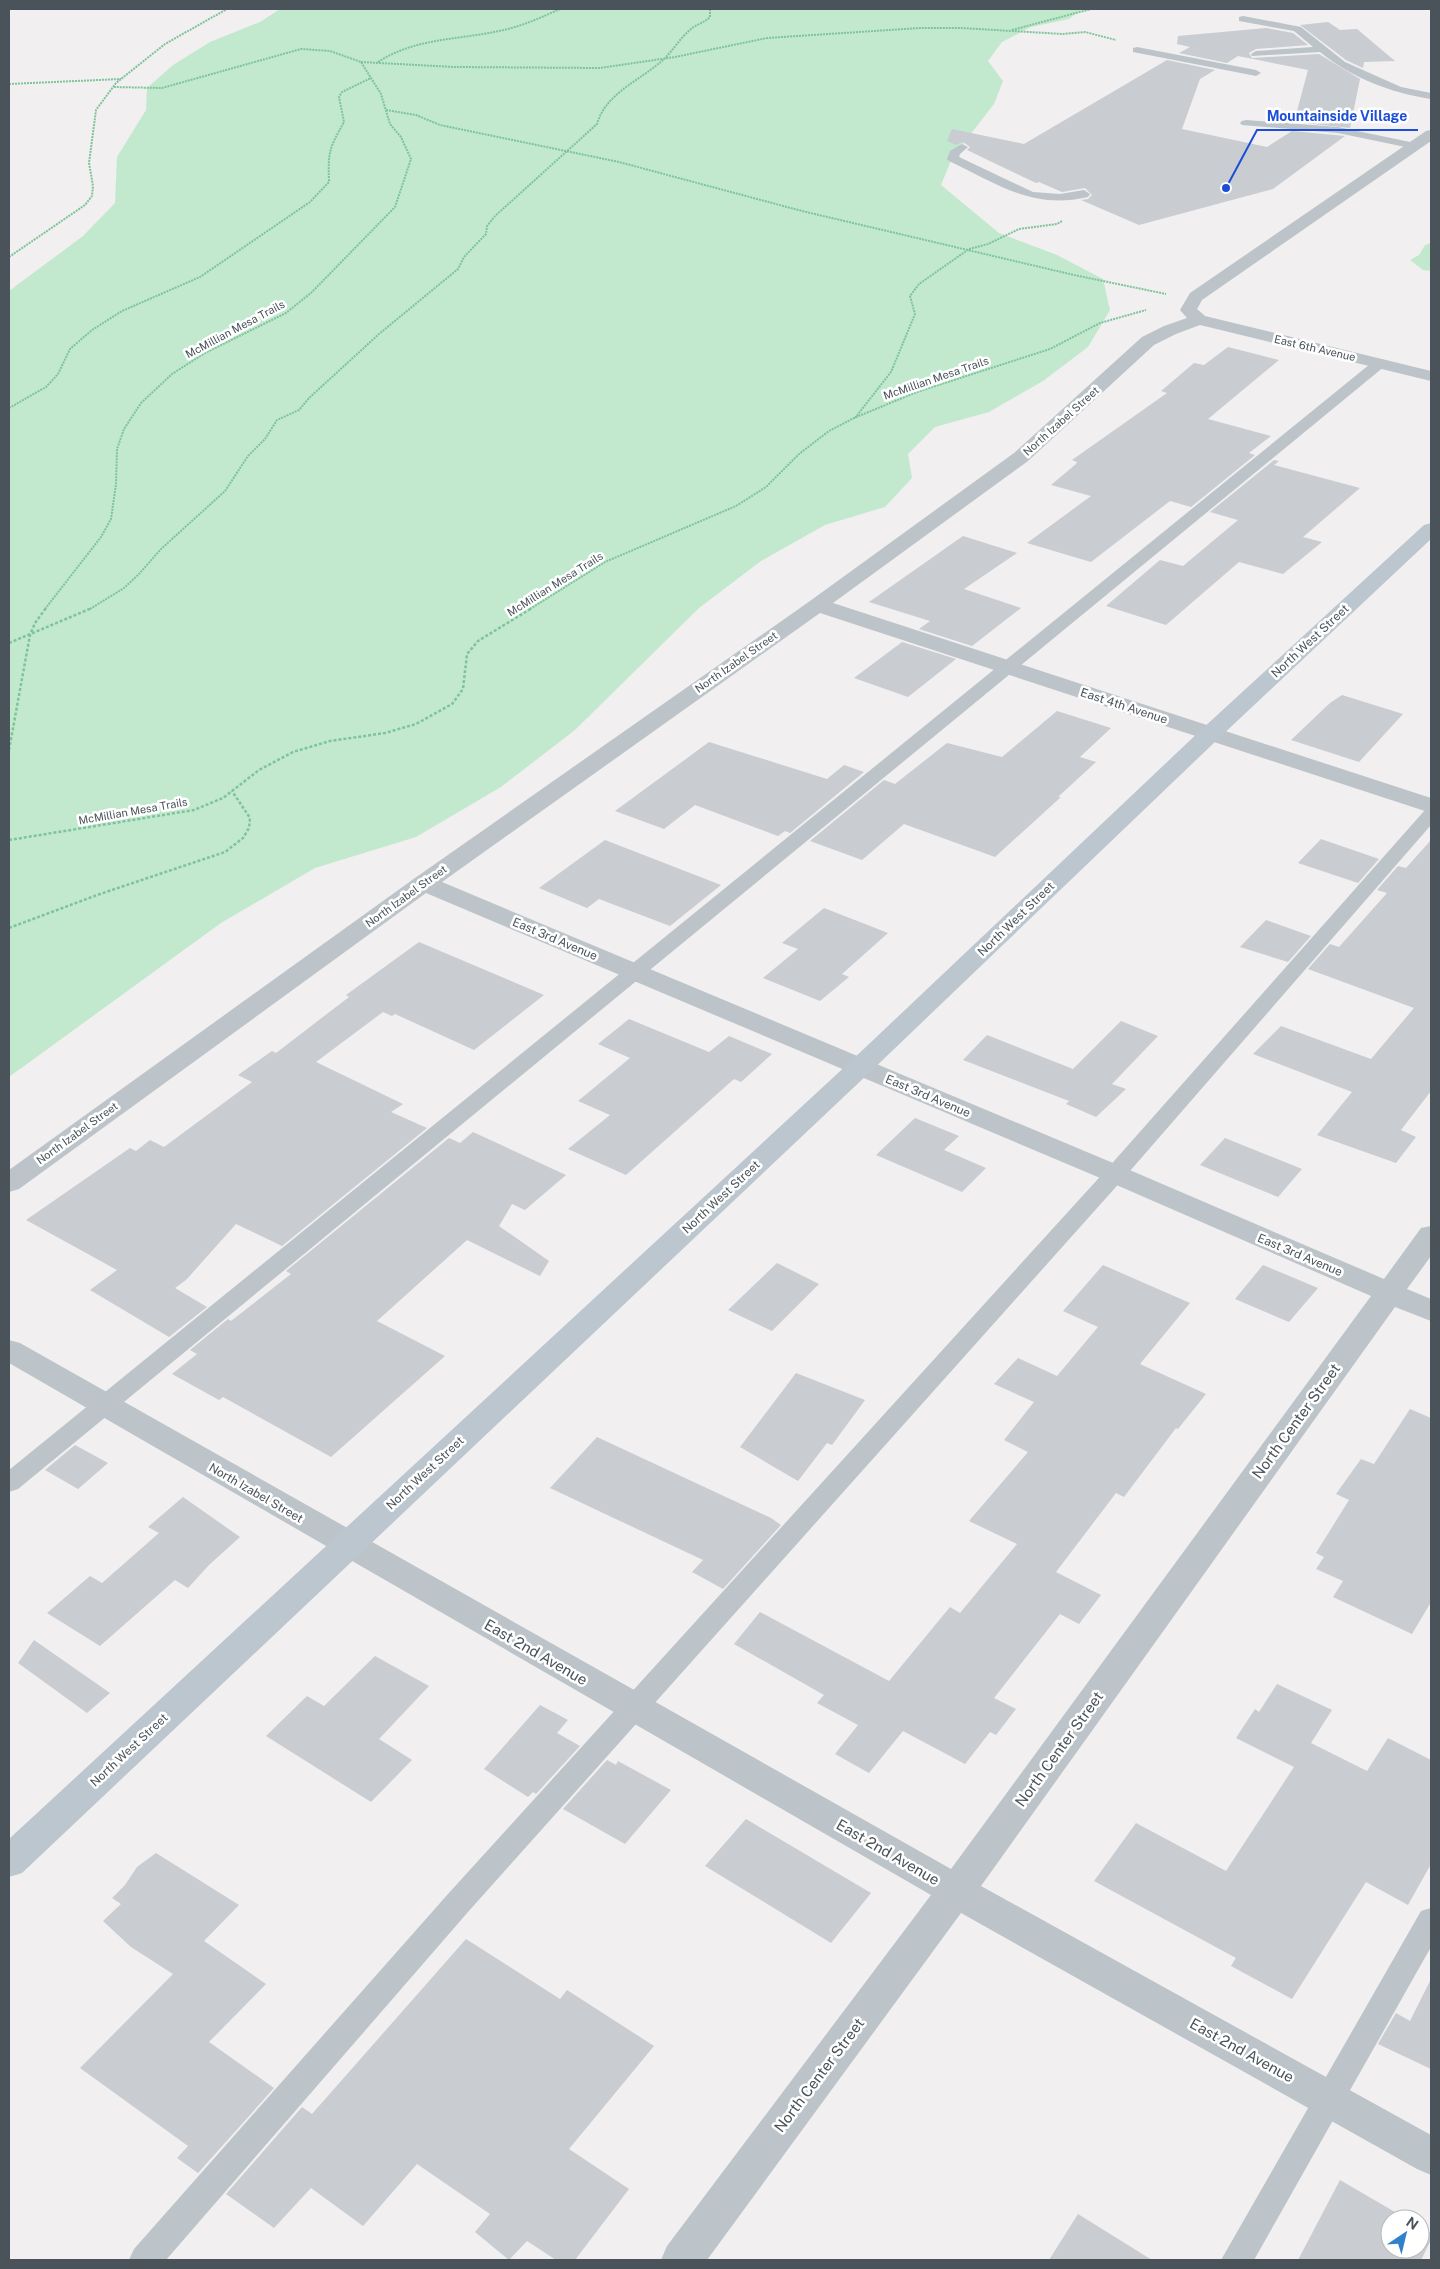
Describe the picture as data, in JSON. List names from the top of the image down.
{
  "streets": {
    "street": [
      "East 6th Avenue",
      "North Izabel Street",
      "North West Street",
      "East 4th Avenue",
      "East 3rd Avenue",
      "North Center Street",
      "East 2nd Avenue"
    ],
    "path": ["McMillian Mesa Trails"]
  },
  "crossings": [
    ["East 6th Avenue", "North Izabel Street"],
    ["North Izabel Street", "North West Street"],
    ["North Izabel Street", "East 4th Avenue"],
    ["North Izabel Street", "East 3rd Avenue"],
    ["North Izabel Street", "East 2nd Avenue"],
    ["North West Street", "East 4th Avenue"],
    ["North West Street", "East 3rd Avenue"],
    ["North West Street", "East 2nd Avenue"],
    ["East 3rd Avenue", "North Center Street"],
    ["North Center Street", "East 2nd Avenue"]
  ],
  "places": ["Mountainside Village"],
  "north": "top right"
}
